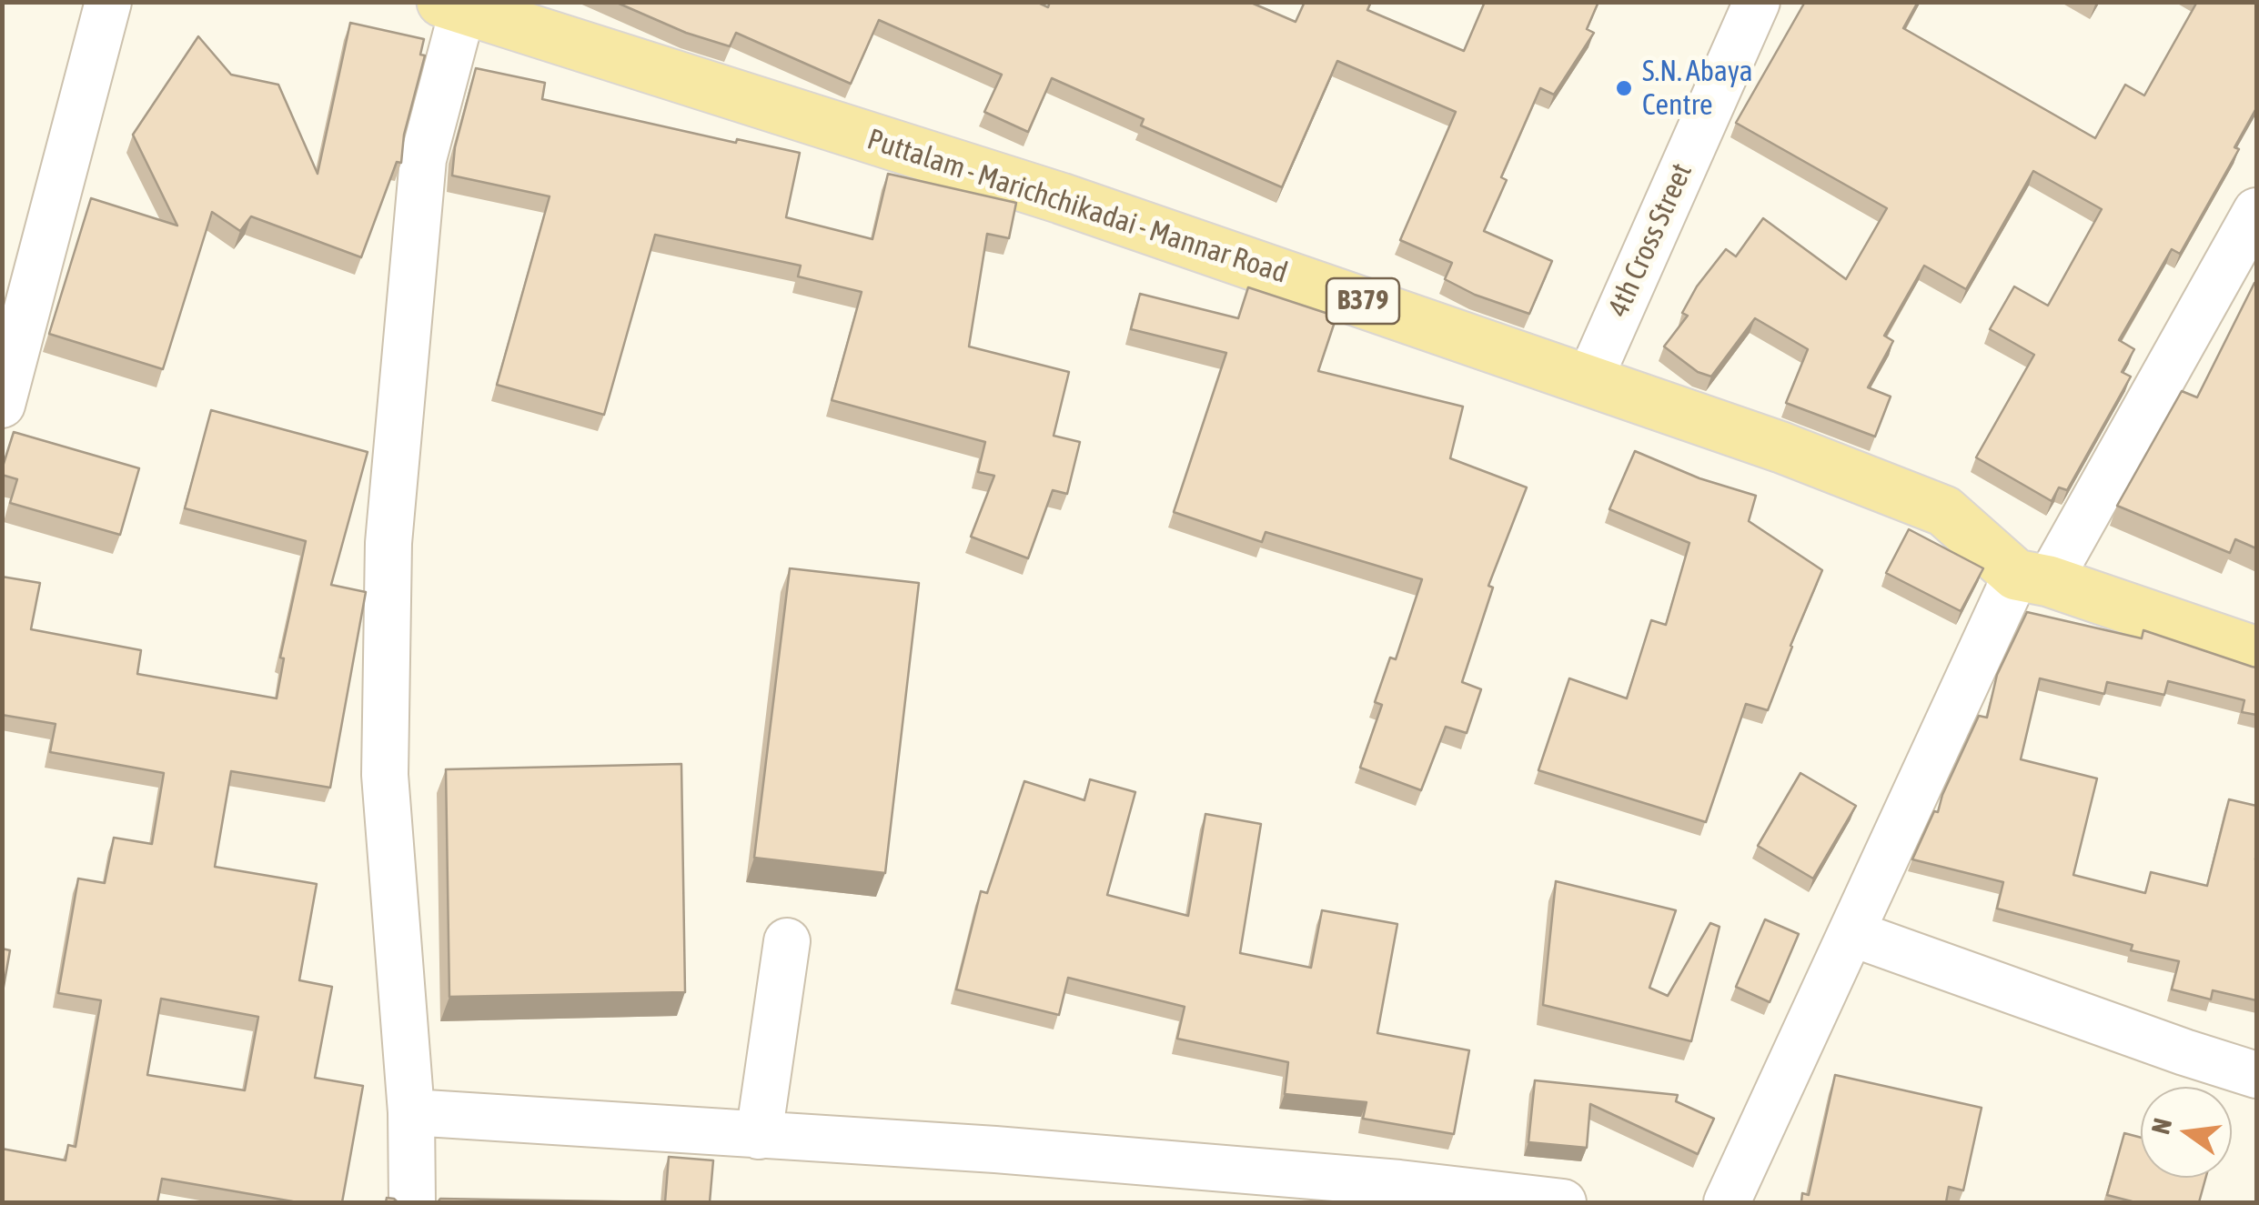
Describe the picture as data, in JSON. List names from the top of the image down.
{
  "streets": {
    "main road": ["Puttalam - Marichchikadai - Mannar Road", "B379"],
    "street": ["4th Cross Street"]
  },
  "crossings": [
    ["Puttalam - Marichchikadai - Mannar Road", "4th Cross Street"]
  ],
  "places": ["S.N. Abaya Centre"],
  "north": "left"
}
